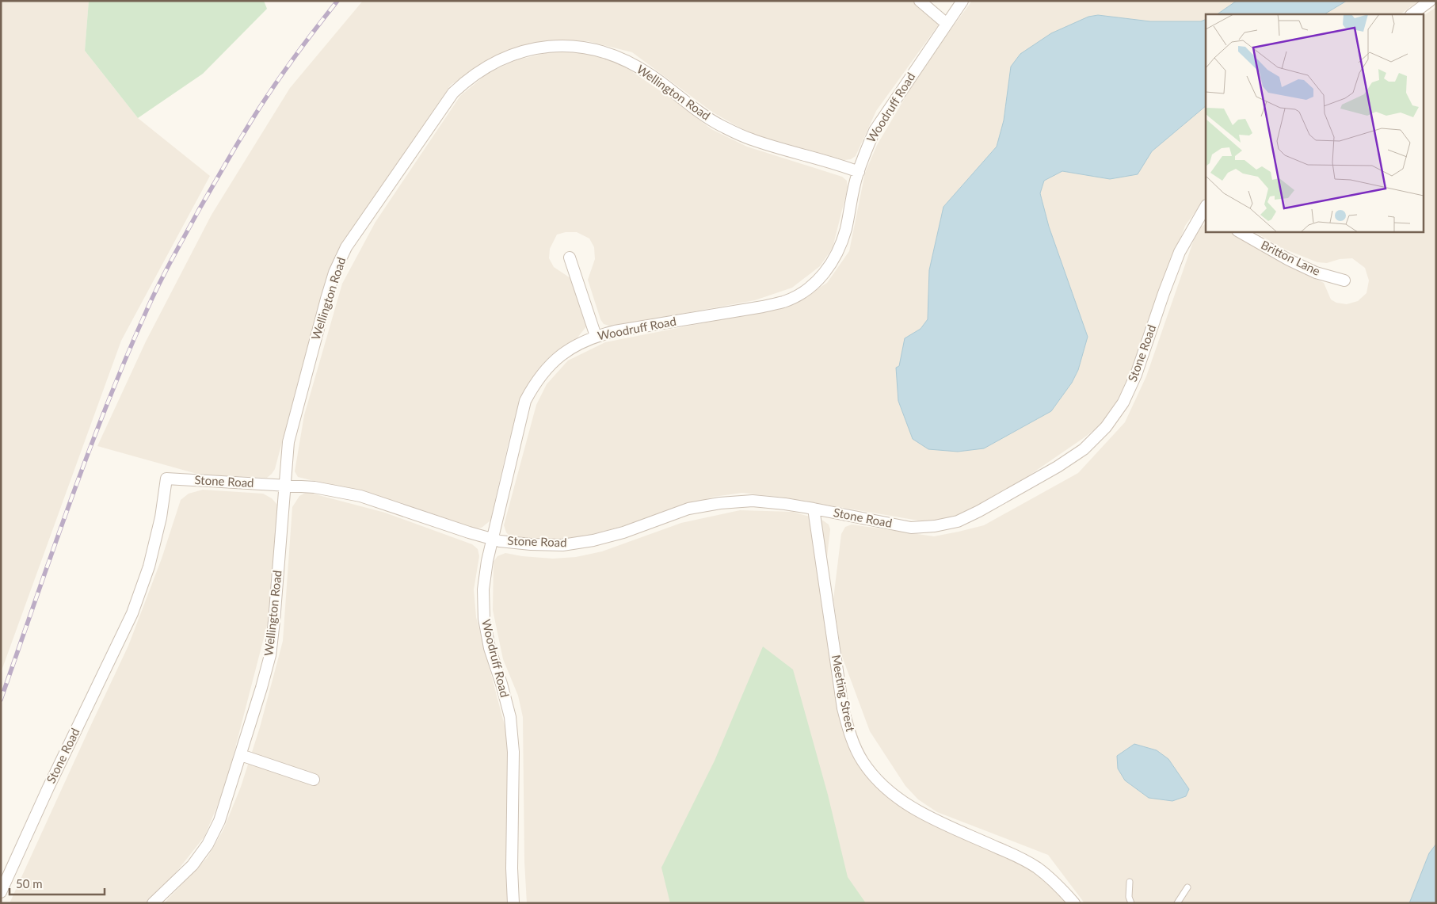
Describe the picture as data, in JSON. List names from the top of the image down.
{
  "streets": {
    "street": [
      "Wellington Road",
      "Woodruff Road",
      "Britton Lane",
      "Stone Road",
      "Meeting Street"
    ]
  },
  "crossings": [
    ["Wellington Road", "Woodruff Road"],
    ["Wellington Road", "Stone Road"],
    ["Woodruff Road", "Stone Road"],
    ["Stone Road", "Meeting Street"]
  ],
  "scale_bar": "50 m"
}
